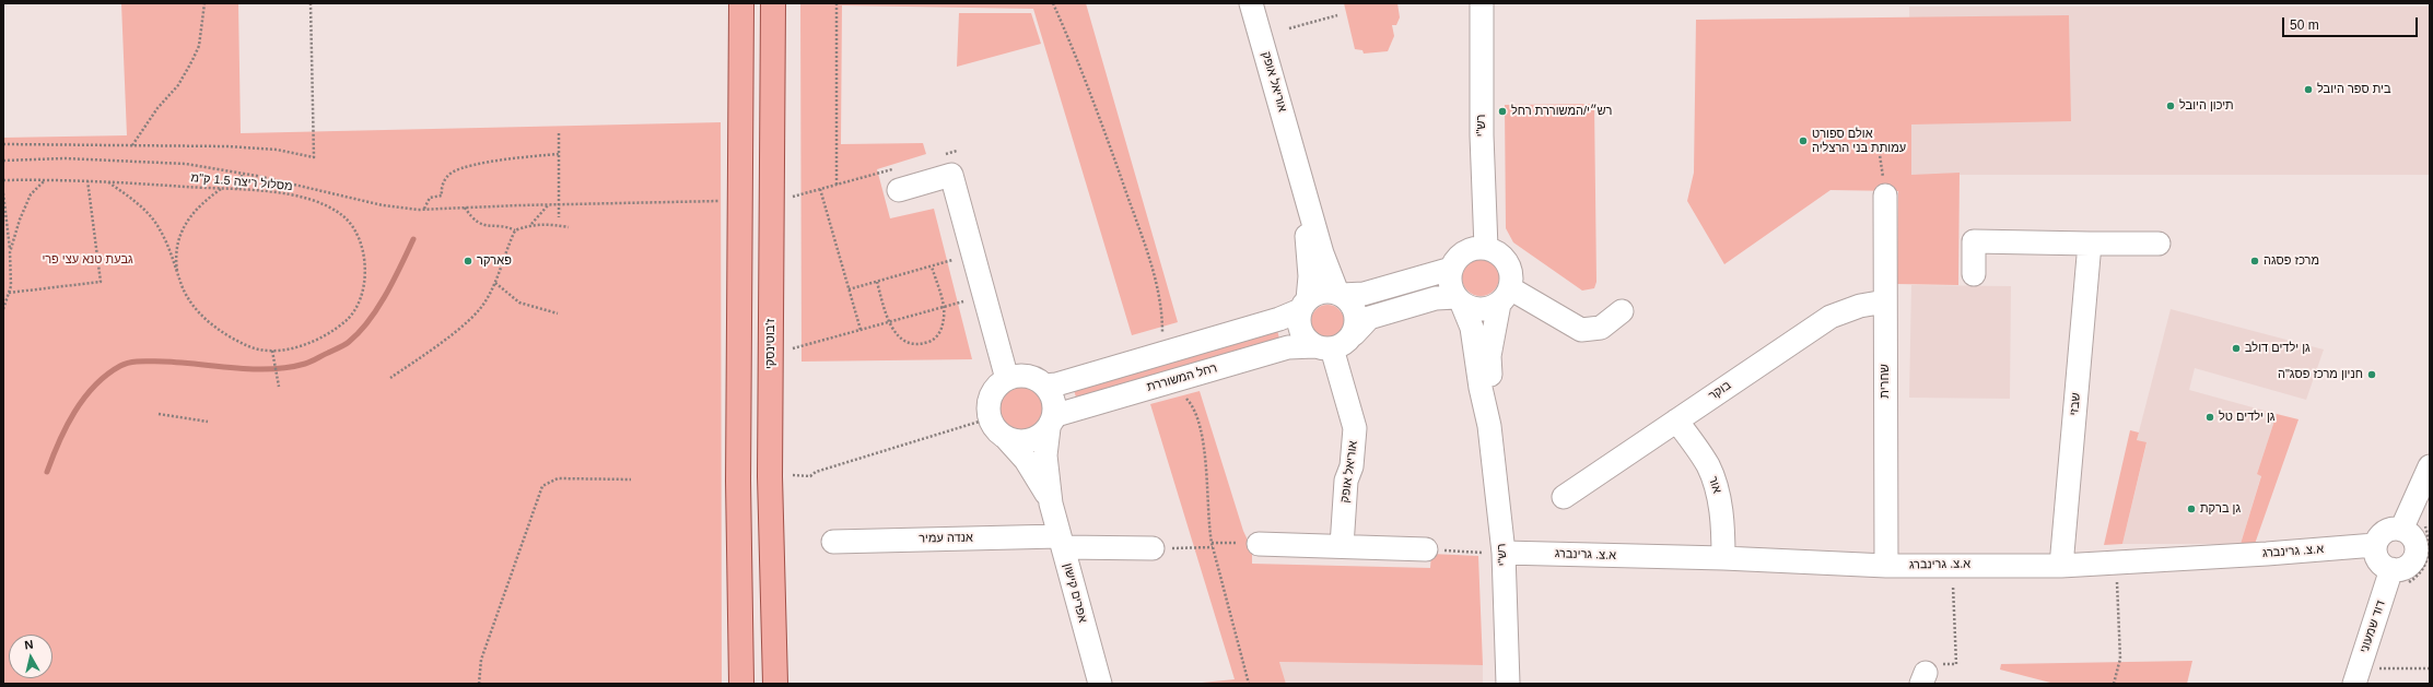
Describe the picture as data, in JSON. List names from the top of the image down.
{
  "streets": {
    "main road": ["ז'בוטינסקי"],
    "street": [
      "אוריאל אופק",
      "רש\"י",
      "רחל המשוררת",
      "שחרית",
      "בוקר",
      "שבזי",
      "אור",
      "אנדה עמיר",
      "א.צ. גרינברג",
      "אפרים קישון",
      "דוד שמעוני"
    ],
    "path": ["מסלול ריצה 1.5 ק\"מ"]
  },
  "crossings": [
    ["אוריאל אופק", "רחל המשוררת"],
    ["רש\"י", "א.צ. גרינברג"],
    ["רחל המשוררת", "אפרים קישון"],
    ["שחרית", "בוקר"],
    ["שחרית", "א.צ. גרינברג"],
    ["בוקר", "אור"],
    ["שבזי", "א.צ. גרינברג"],
    ["אור", "א.צ. גרינברג"],
    ["אנדה עמיר", "אפרים קישון"],
    ["א.צ. גרינברג", "דוד שמעוני"]
  ],
  "parks": ["גבעת טנא עצי פרי"],
  "places": [
    "בית ספר היובל",
    "תיכון היובל",
    "רש״י/המשוררת רחל",
    "אולם ספורט עמותת בני הרצליה",
    "פארקר",
    "מרכז פסגה",
    "גן ילדים דולב",
    "חניון מרכז פסג\"ה",
    "גן ילדים טל",
    "גן ברקת"
  ],
  "scale_bar": "50 m",
  "north": "top"
}
